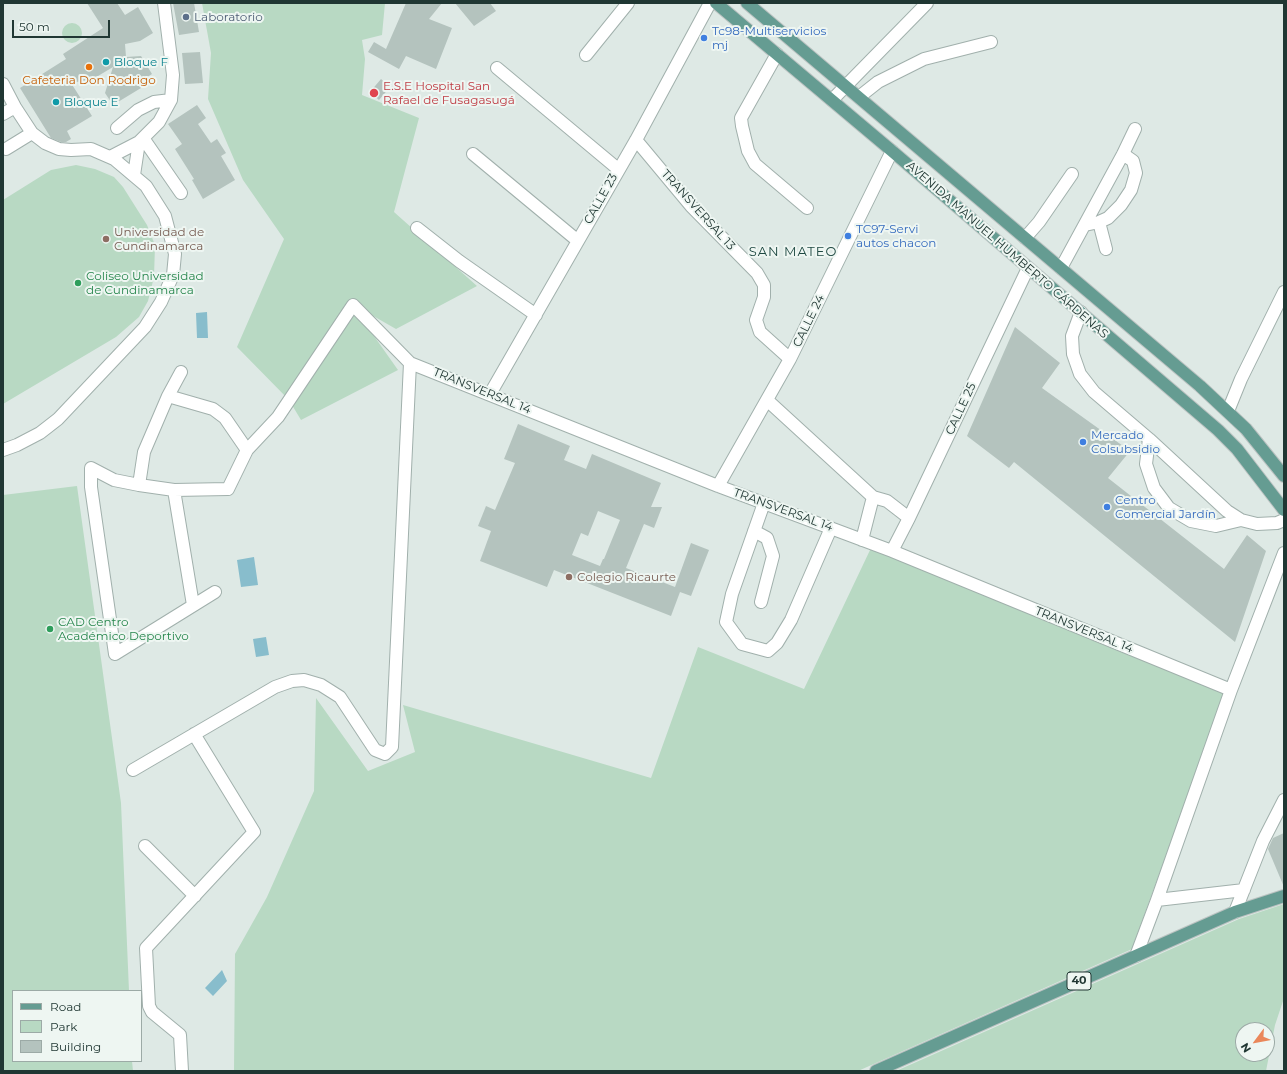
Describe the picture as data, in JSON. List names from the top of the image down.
{
  "streets": {
    "main road": ["AVENIDA MANUEL HUMBERTO CÁRDENAS", "40"],
    "street": [
      "CALLE 23",
      "TRANSVERSAL 13",
      "CALLE 24",
      "TRANSVERSAL 14",
      "CALLE 25"
    ]
  },
  "crossings": [
    ["CALLE 23", "TRANSVERSAL 13"],
    ["CALLE 23", "TRANSVERSAL 14"],
    ["TRANSVERSAL 13", "CALLE 24"],
    ["AVENIDA MANUEL HUMBERTO CÁRDENAS", "CALLE 24"],
    ["AVENIDA MANUEL HUMBERTO CÁRDENAS", "CALLE 25"],
    ["CALLE 24", "TRANSVERSAL 14"],
    ["TRANSVERSAL 14", "CALLE 25"]
  ],
  "districts": ["SAN MATEO"],
  "places": [
    "Laboratorio",
    "Tc98-Multiservicios mj",
    "Bloque F",
    "Cafeteria Don Rodrigo",
    "E.S.E Hospital San Rafael de Fusagasugá",
    "Bloque E",
    "TC97-Servi autos chacon",
    "Universidad de Cundinamarca",
    "Coliseo Universidad de Cundinamarca",
    "Mercado Colsubsidio",
    "Centro Comercial Jardín",
    "Colegio Ricaurte",
    "CAD Centro Académico Deportivo"
  ],
  "legend": ["Road", "Park", "Building"],
  "scale_bar": "50 m",
  "north": "bottom left"
}
